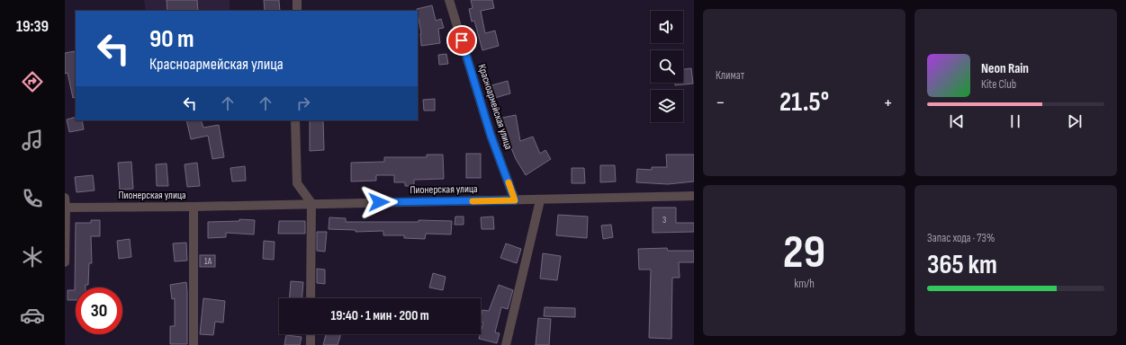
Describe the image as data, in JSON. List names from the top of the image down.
{
  "streets": {
    "street": ["Красноармейская улица", "Пионерская улица"]
  },
  "crossings": [
    ["Красноармейская улица", "Пионерская улица"]
  ],
  "house_numbers": ["3", "1А"],
  "page": {
    "tabs": "19:39",
    "tile": [
      "Климат",
      ["29", "km/h"],
      ["Запас хода · 73%", "365 km"]
    ],
    "turn": ["90 m", "Красноармейская улица"],
    "song": ["Neon Rain", "Kite Club"],
    "heat": ["−", "21.5°", "+"],
    "limit": "30",
    "trip": "19:40 · 1 мин · 200 m"
  }
}
